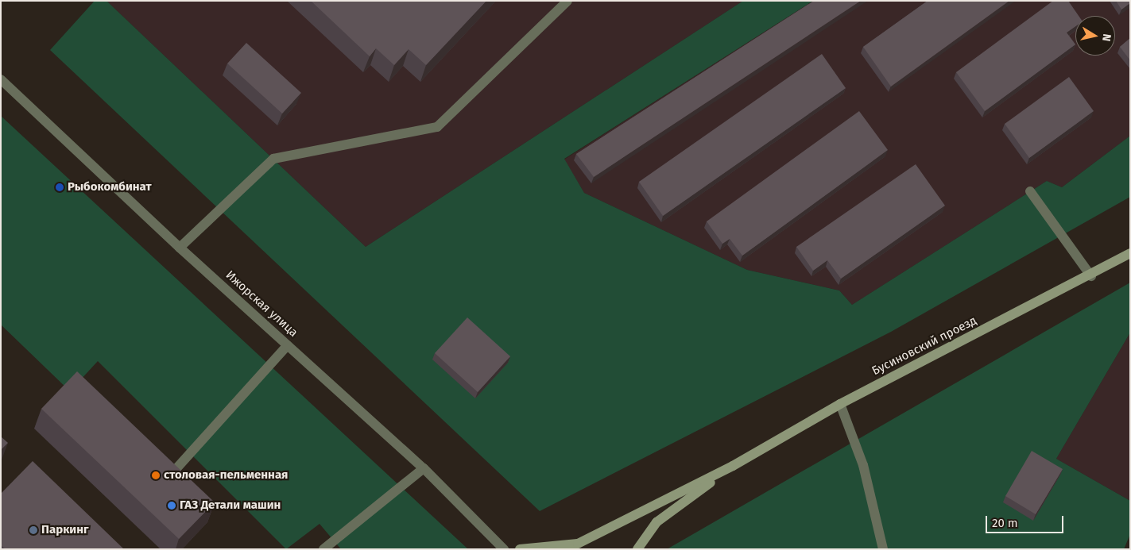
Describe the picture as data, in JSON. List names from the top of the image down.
{
  "streets": {
    "main road": ["Бусиновский проезд"],
    "street": ["Ижорская улица"]
  },
  "places": [
    "Рыбокомбинат",
    "столовая-пельменная",
    "ГАЗ Детали машин",
    "Паркинг"
  ],
  "scale_bar": "20 m",
  "north": "right"
}
